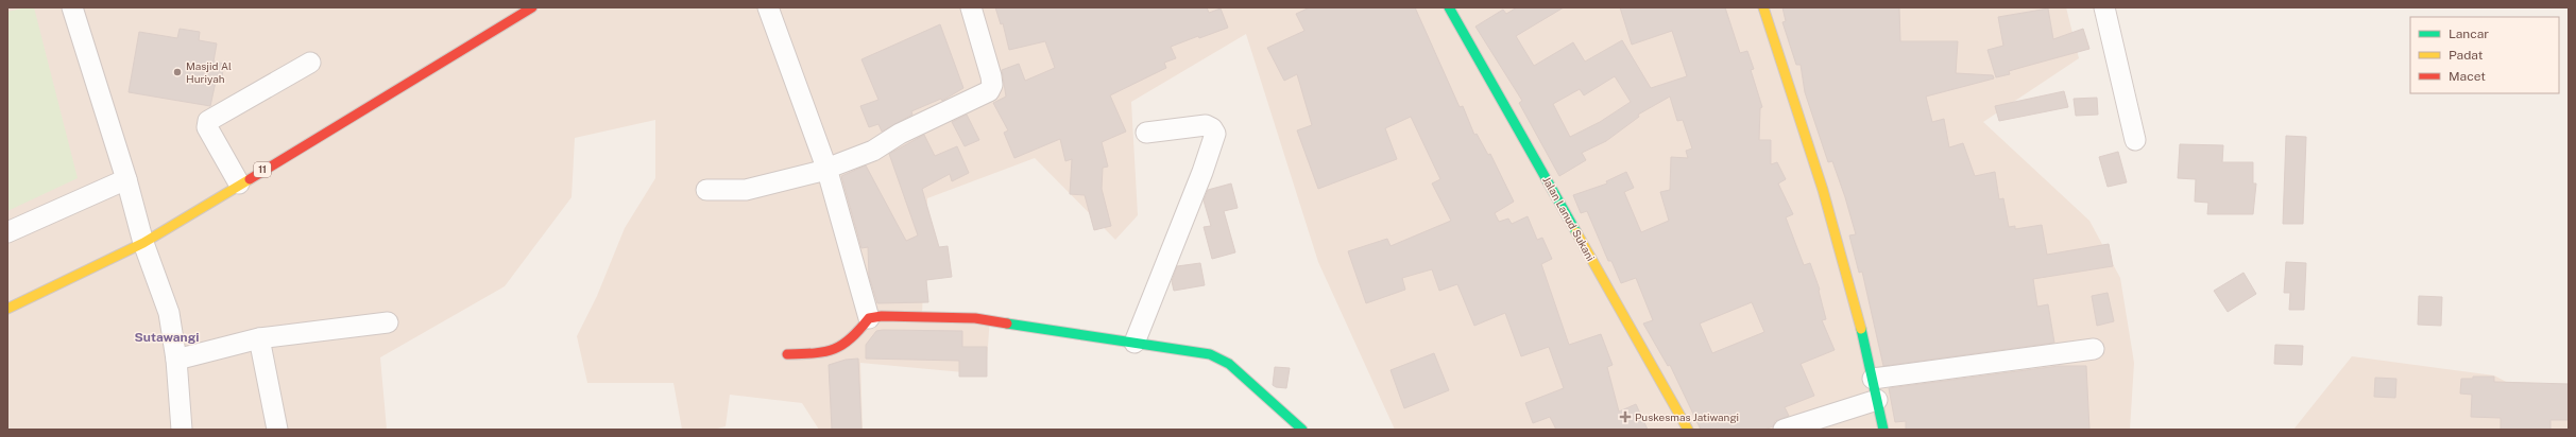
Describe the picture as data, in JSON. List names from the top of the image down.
{
  "streets": {
    "main road": ["11", "Jalan Lanud Sukani"]
  },
  "districts": ["Sutawangi"],
  "places": {
    "other": ["Masjid Al Huriyah"],
    "health": ["Puskesmas Jatiwangi"]
  },
  "legend": ["Lancar", "Padat", "Macet"]
}
